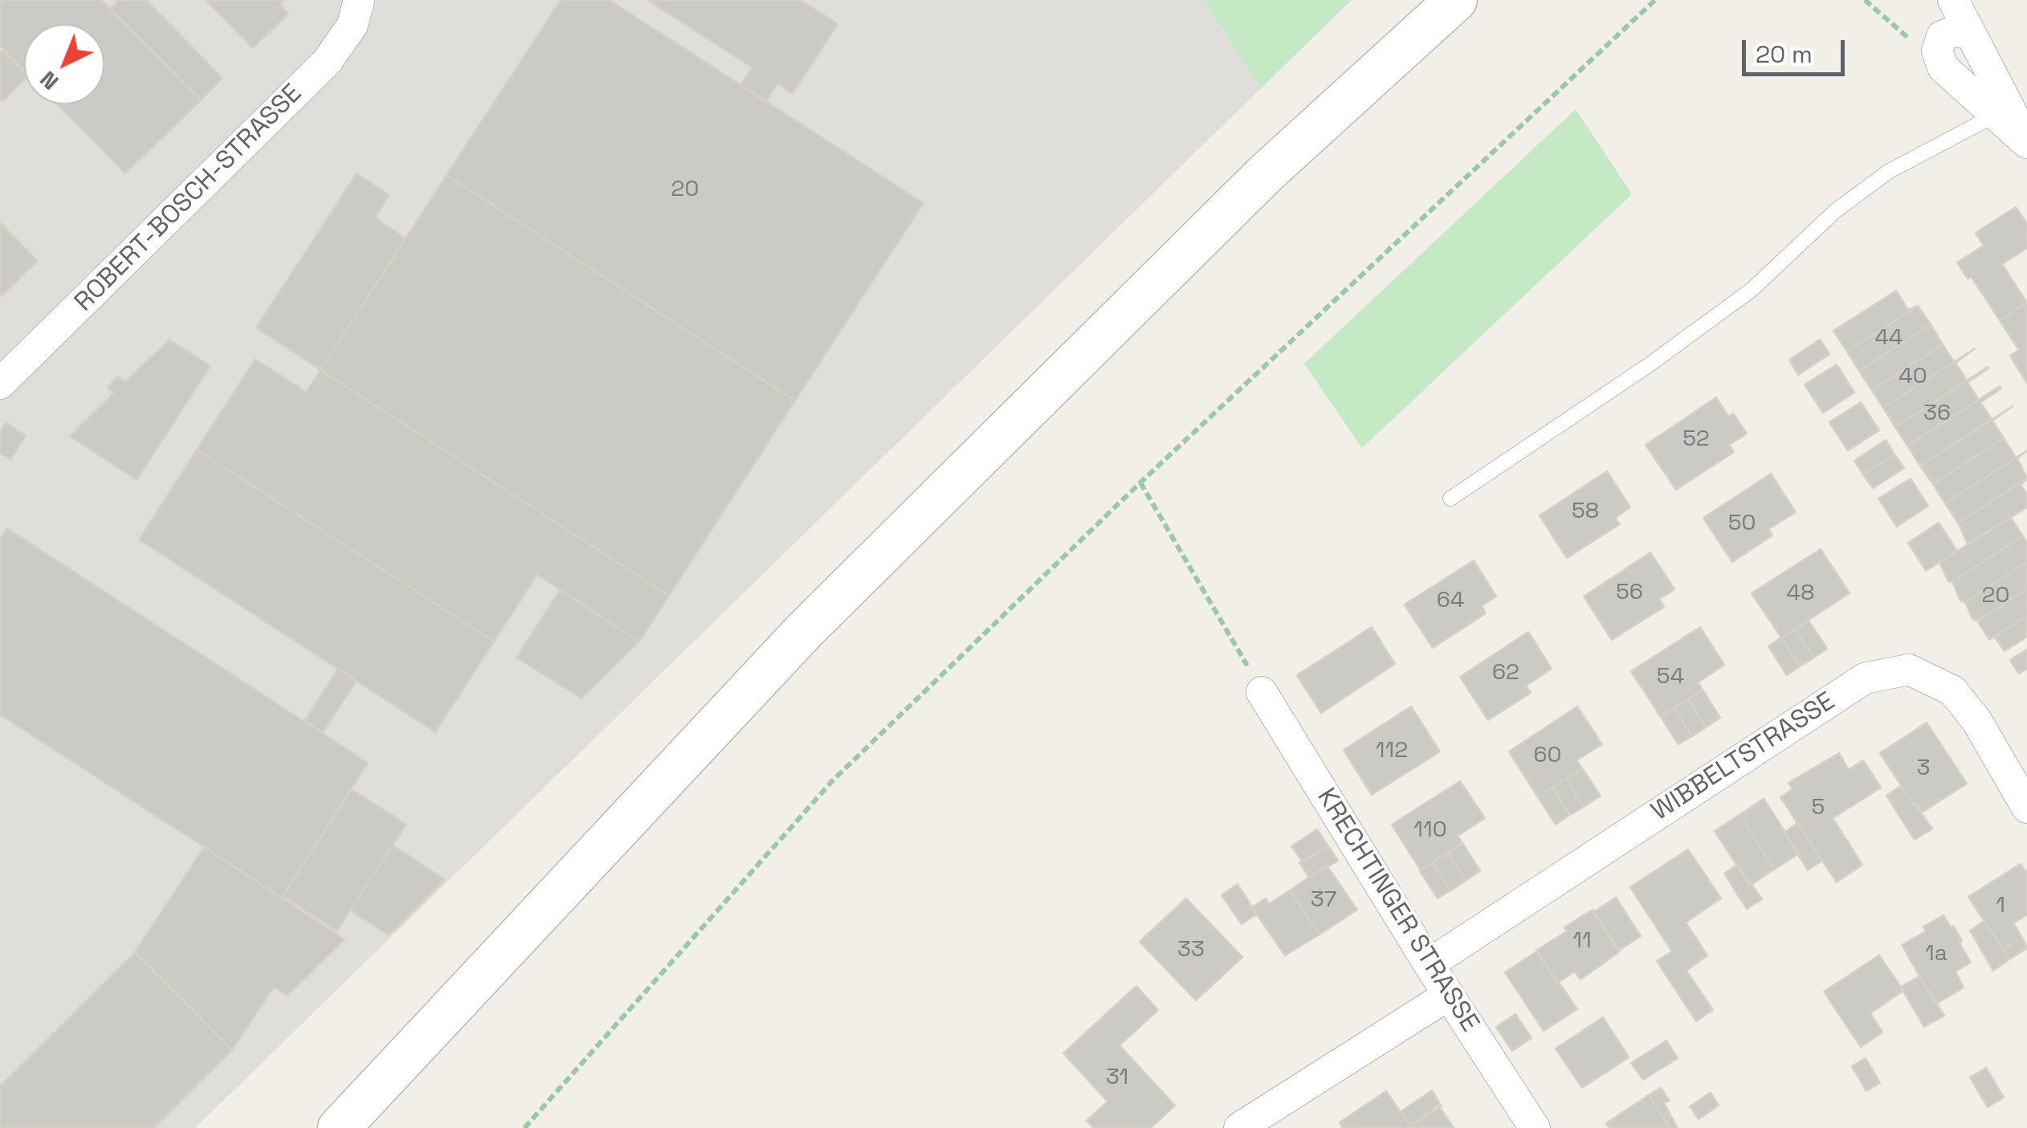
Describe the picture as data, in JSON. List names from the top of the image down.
{
  "streets": {
    "street": ["ROBERT-BOSCH-STRASSE", "WIBBELTSTRASSE", "KRECHTINGER STRASSE"]
  },
  "crossings": [
    ["WIBBELTSTRASSE", "KRECHTINGER STRASSE"]
  ],
  "house_numbers": [
    "20",
    "44",
    "40",
    "36",
    "52",
    "58",
    "50",
    "56",
    "48",
    "20",
    "64",
    "62",
    "54",
    "112",
    "60",
    "3",
    "5",
    "110",
    "37",
    "1",
    "11",
    "33",
    "1a",
    "31"
  ],
  "scale_bar": "20 m",
  "north": "bottom left"
}
